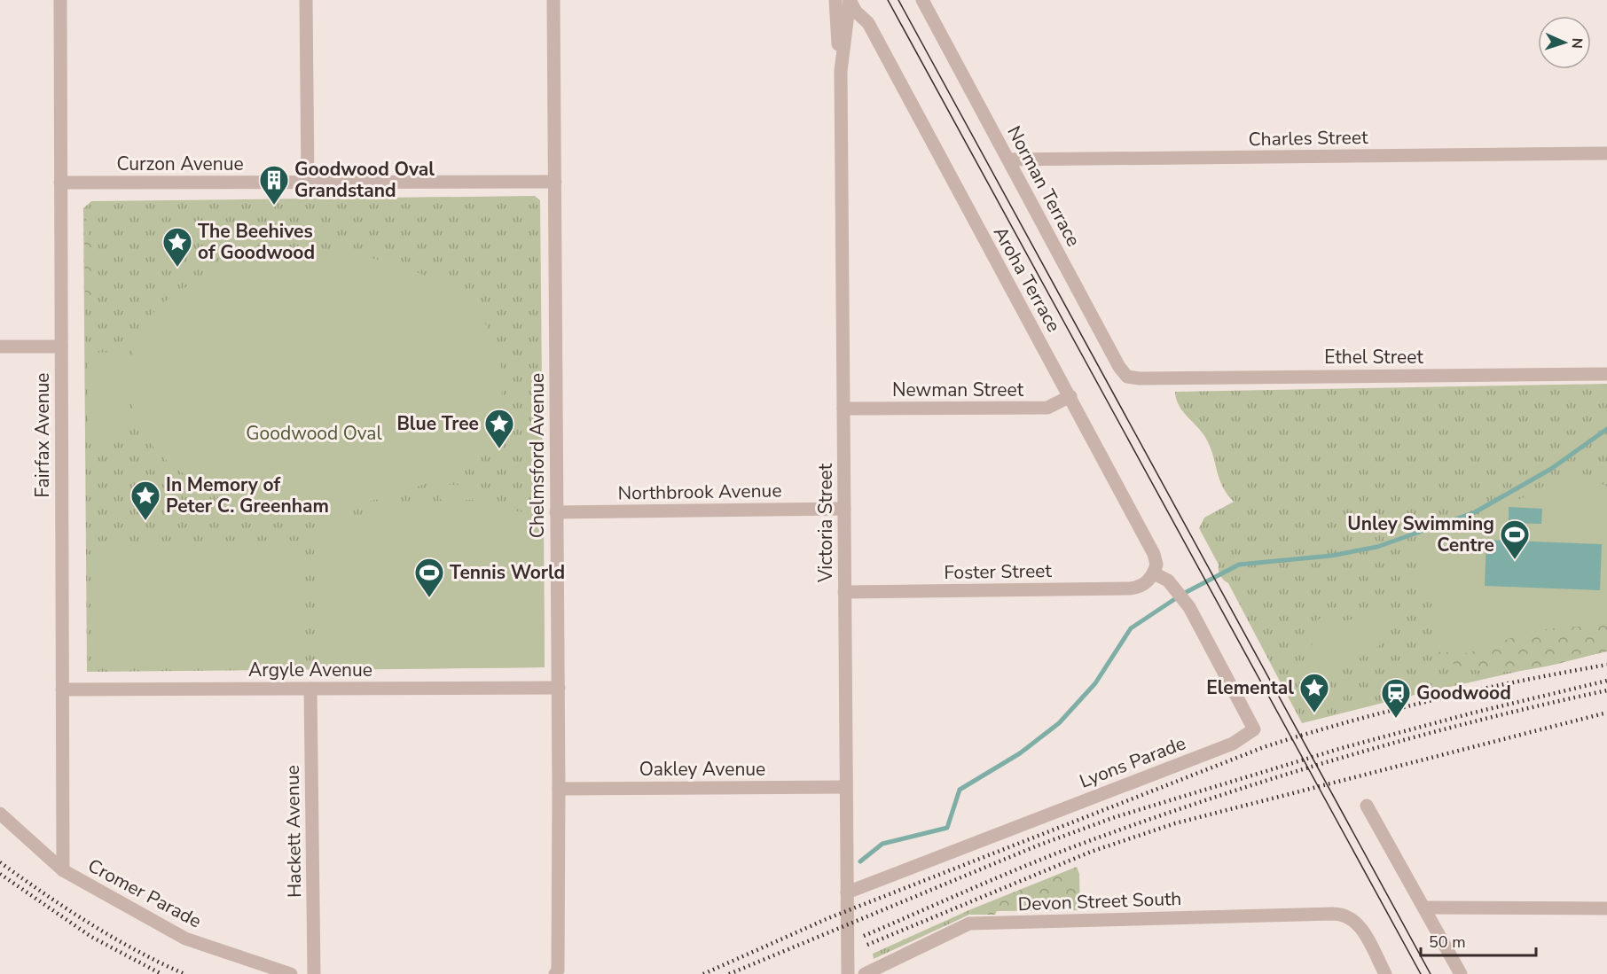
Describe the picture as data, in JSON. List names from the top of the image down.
{
  "streets": {
    "street": [
      "Charles Street",
      "Curzon Avenue",
      "Norman Terrace",
      "Aroha Terrace",
      "Ethel Street",
      "Newman Street",
      "Fairfax Avenue",
      "Chelmsford Avenue",
      "Northbrook Avenue",
      "Victoria Street",
      "Foster Street",
      "Argyle Avenue",
      "Lyons Parade",
      "Oakley Avenue",
      "Hackett Avenue",
      "Cromer Parade",
      "Devon Street South"
    ]
  },
  "crossings": [
    ["Charles Street", "Norman Terrace"],
    ["Curzon Avenue", "Fairfax Avenue"],
    ["Curzon Avenue", "Chelmsford Avenue"],
    ["Norman Terrace", "Ethel Street"],
    ["Aroha Terrace", "Newman Street"],
    ["Aroha Terrace", "Victoria Street"],
    ["Aroha Terrace", "Foster Street"],
    ["Aroha Terrace", "Lyons Parade"],
    ["Newman Street", "Victoria Street"],
    ["Fairfax Avenue", "Argyle Avenue"],
    ["Fairfax Avenue", "Cromer Parade"],
    ["Chelmsford Avenue", "Northbrook Avenue"],
    ["Chelmsford Avenue", "Argyle Avenue"],
    ["Chelmsford Avenue", "Oakley Avenue"],
    ["Northbrook Avenue", "Victoria Street"],
    ["Victoria Street", "Foster Street"],
    ["Victoria Street", "Lyons Parade"],
    ["Victoria Street", "Oakley Avenue"],
    ["Foster Street", "Lyons Parade"],
    ["Argyle Avenue", "Hackett Avenue"]
  ],
  "parks": ["Goodwood Oval"],
  "places": {
    "building": ["Goodwood Oval Grandstand"],
    "place": [
      "The Beehives of Goodwood",
      "Blue Tree",
      "In Memory of Peter C. Greenham",
      "Elemental"
    ],
    "sports": ["Unley Swimming Centre", "Tennis World"],
    "station": ["Goodwood"]
  },
  "scale_bar": "50 m",
  "north": "right"
}
